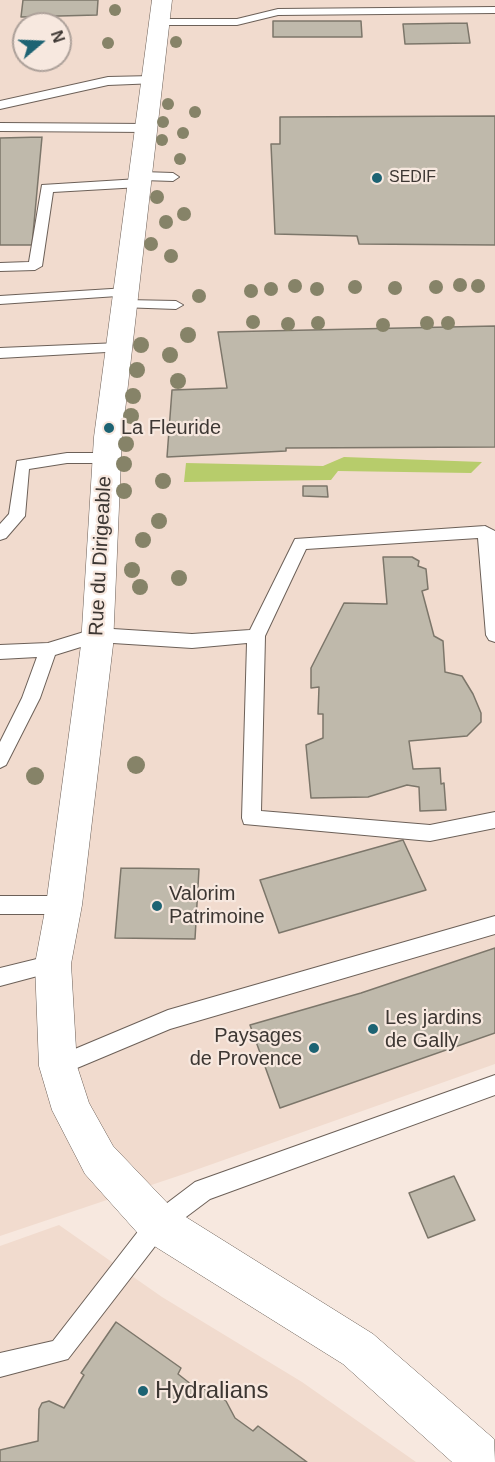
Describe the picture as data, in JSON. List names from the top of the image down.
{
  "streets": {
    "street": ["Rue du Dirigeable"]
  },
  "places": [
    "SEDIF",
    "La Fleuride",
    "Valorim Patrimoine",
    "Les jardins de Gally",
    "Paysages de Provence",
    "Hydralians"
  ],
  "north": "right"
}
